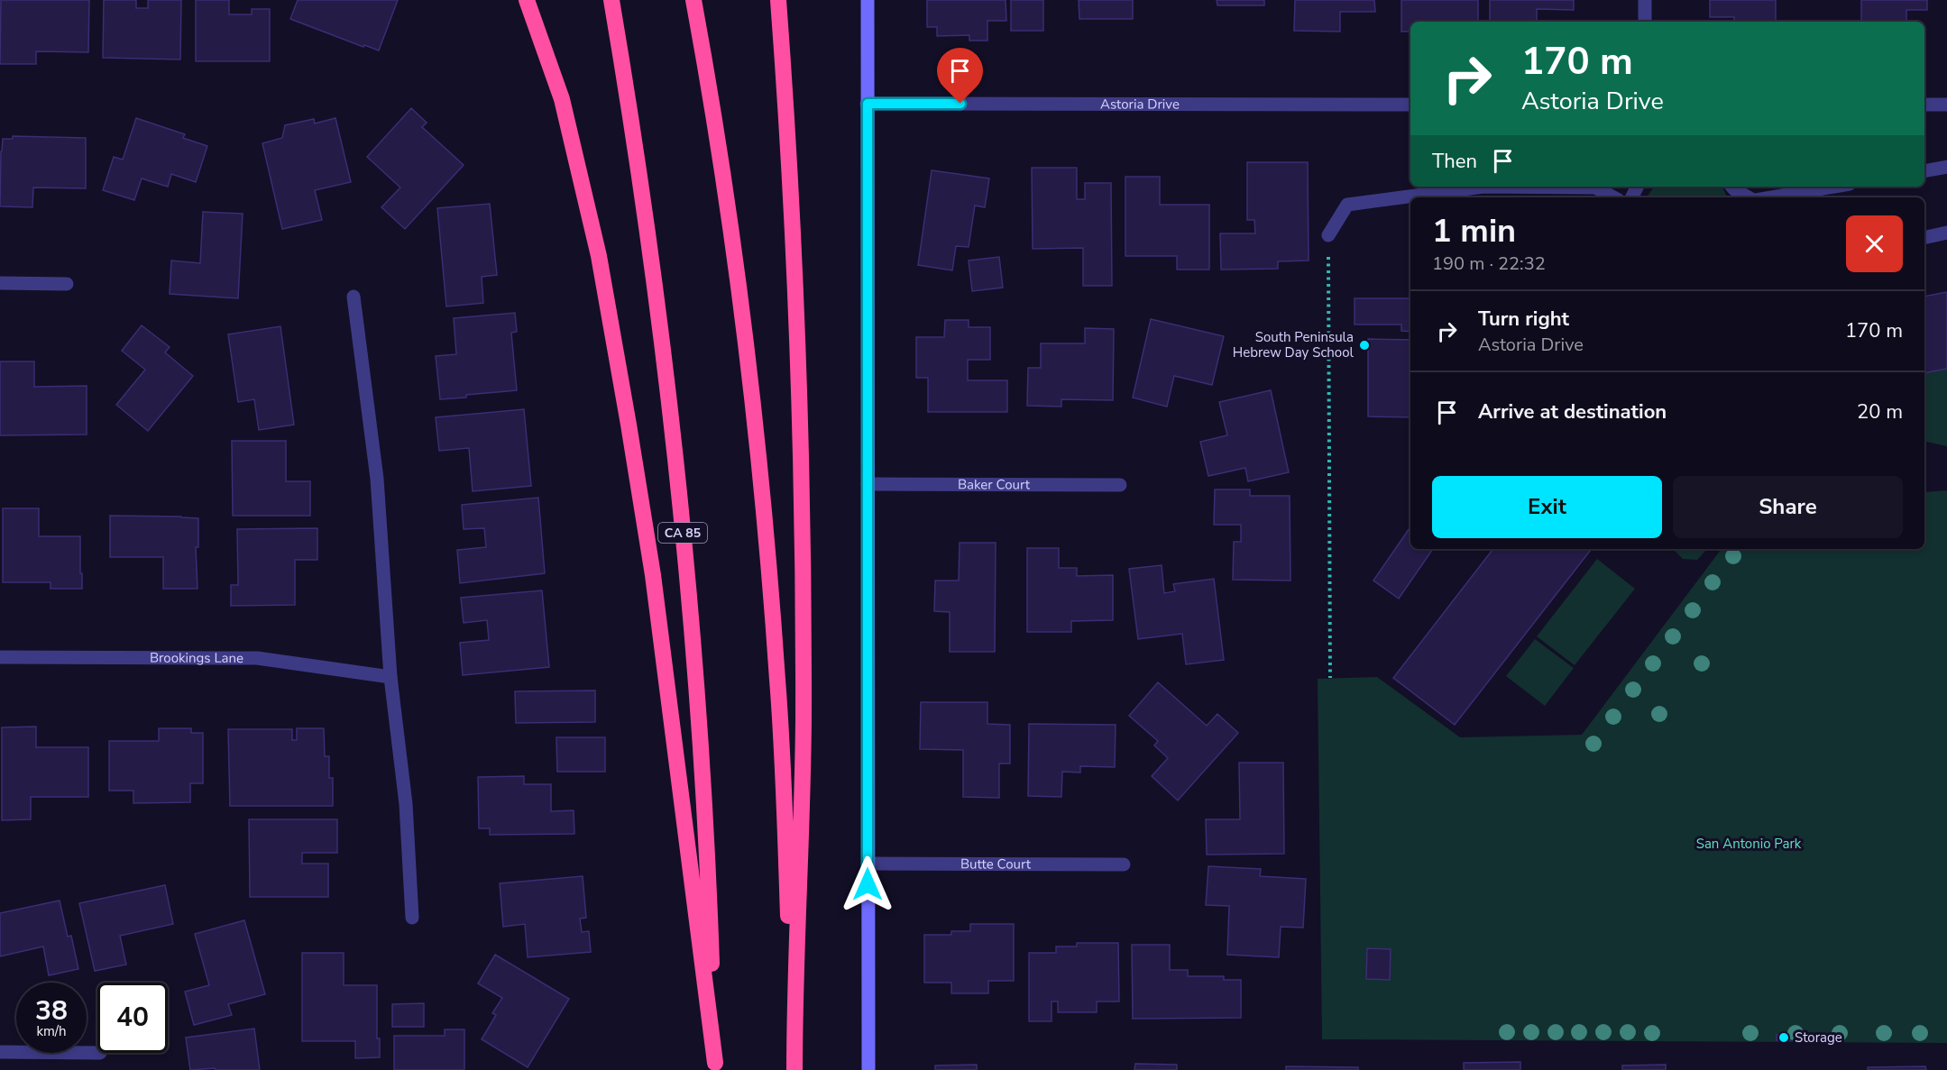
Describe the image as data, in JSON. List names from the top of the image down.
{
  "streets": {
    "highway": ["CA 85"],
    "street": [
      "Astoria Drive",
      "Baker Court",
      "Brookings Lane",
      "Butte Court"
    ]
  },
  "parks": ["San Antonio Park"],
  "places": ["South Peninsula Hebrew Day School", "Storage"],
  "page": {
    "turn": ["170 m", "Astoria Drive"],
    "then": "Then",
    "heading": ["1 min", "190 m · 22:32"],
    "list": [
      {
        "name": "Turn right",
        "note": "Astoria Drive",
        "value": "170 m"
      },
      {
        "name": "Arrive at destination",
        "value": "20 m"
      }
    ],
    "buttons": ["Exit", "Share"],
    "speed": "38 km/h",
    "limit": "40"
  }
}
